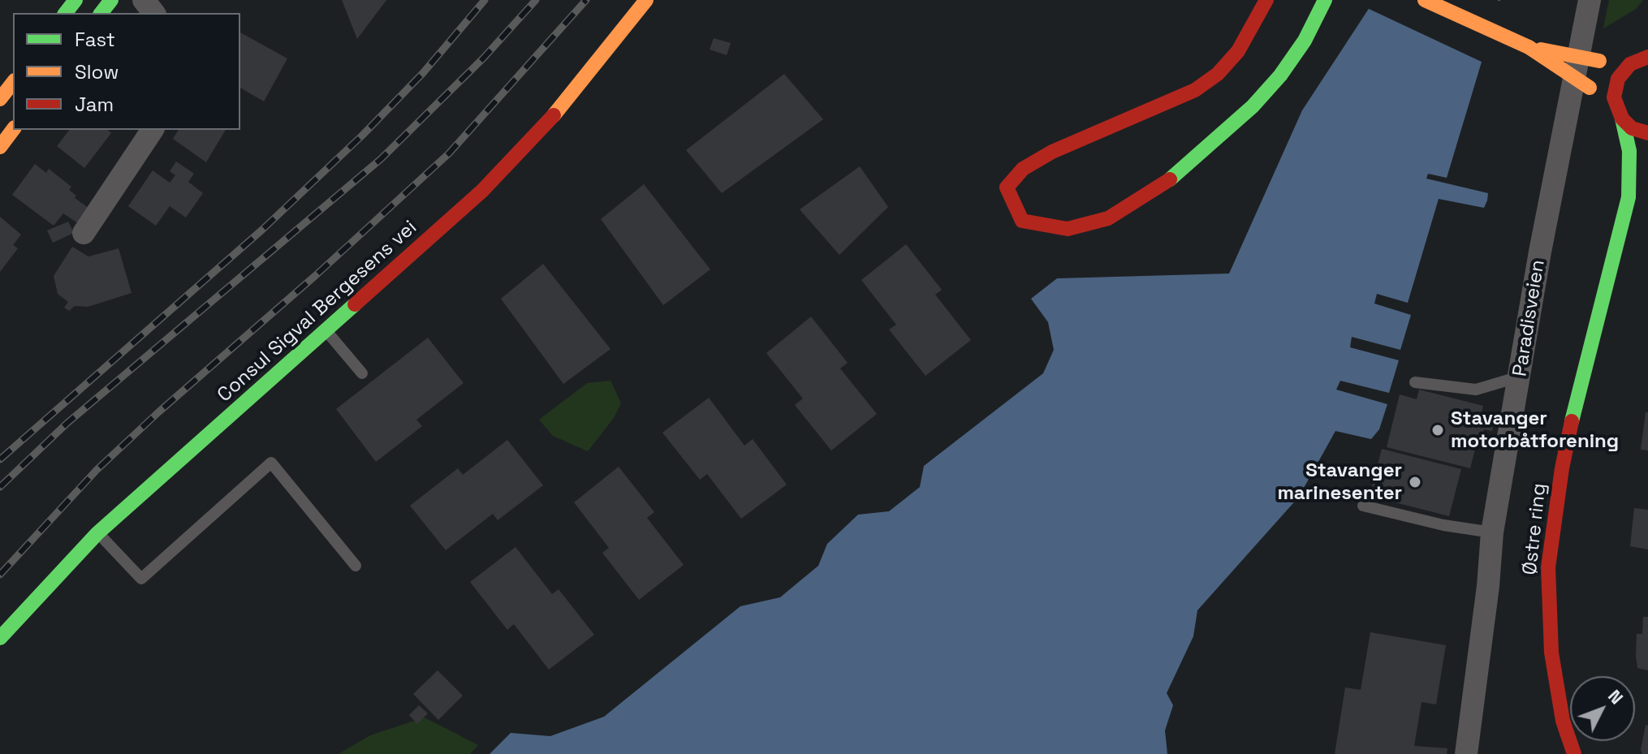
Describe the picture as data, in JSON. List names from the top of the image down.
{
  "streets": {
    "street": ["Consul Sigval Bergesens vei", "Paradisveien", "Østre ring"]
  },
  "places": ["Stavanger motorbåtforening", "Stavanger marinesenter"],
  "legend": ["Fast", "Slow", "Jam"],
  "north": "top right"
}
